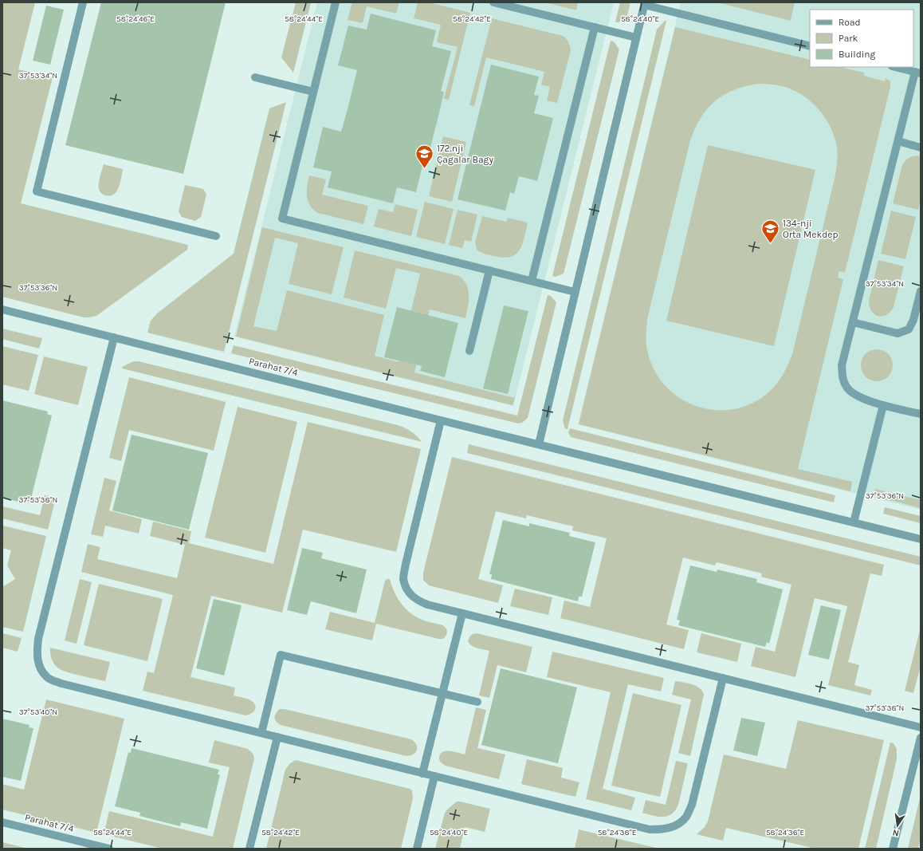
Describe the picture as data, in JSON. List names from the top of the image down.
{
  "streets": {
    "street": ["Parahat 7/4"]
  },
  "places": {
    "school or university": ["172.nji Çagalar Bagy", "134-nji Orta Mekdep"]
  },
  "legend": ["Road", "Park", "Building"],
  "north": "bottom",
  "coordinates": [
    "58°24'46\"E",
    "58°24'44\"E",
    "58°24'42\"E",
    "58°24'40\"E",
    "37°53'34\"N",
    "37°53'36\"N",
    "37°53'38\"N",
    "37°53'40\"N",
    "58°24'38\"E",
    "58°24'36\"E"
  ]
}
